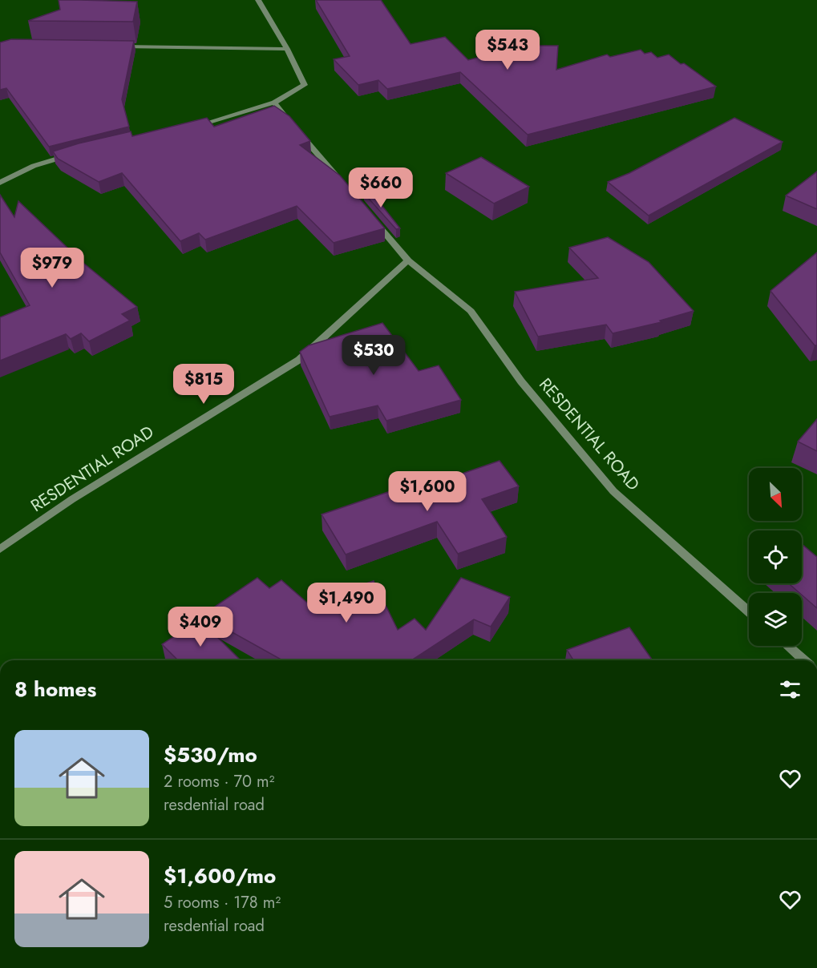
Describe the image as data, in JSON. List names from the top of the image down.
{
  "streets": {
    "street": ["RESDENTIAL ROAD"]
  },
  "north": "bottom right",
  "page": {
    "price": [
      "$543",
      "$660",
      "$979",
      "$530",
      "$815",
      "$1,600",
      "$1,490",
      "$409"
    ],
    "heading": "8 homes",
    "list": [
      {
        "name": "$530/mo",
        "note": "2 rooms · 70 m² · resdential road"
      },
      {
        "name": "$1,600/mo",
        "note": "5 rooms · 178 m² · resdential road"
      }
    ]
  }
}
